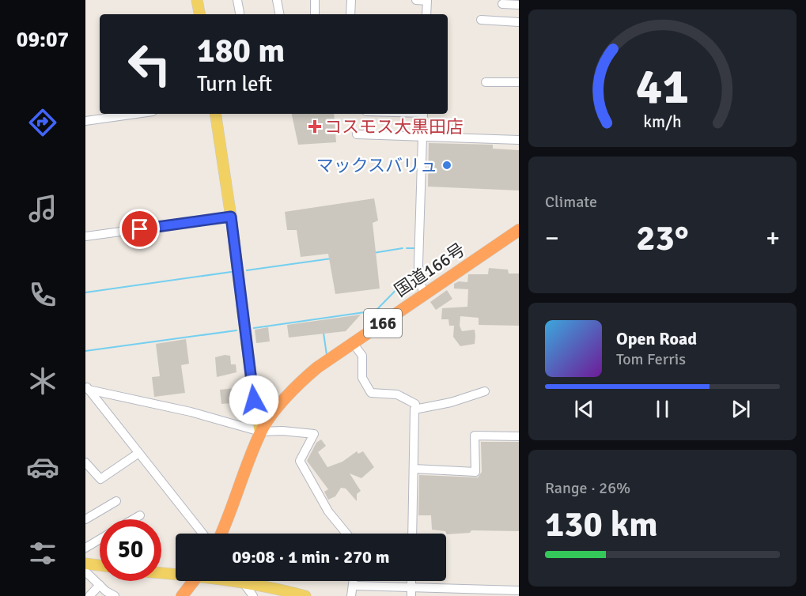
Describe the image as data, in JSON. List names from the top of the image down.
{
  "streets": {
    "highway": ["国道166号", "166"]
  },
  "places": {
    "health": ["コスモス大黒田店"],
    "other": ["マックスバリュ"]
  },
  "page": {
    "tabs": "09:07",
    "turn": ["180 m", "Turn left"],
    "tile": [
      "Climate",
      ["Range · 26%", "130 km"]
    ],
    "heat": ["−", "23°", "+"],
    "song": ["Open Road", "Tom Ferris"],
    "limit": "50",
    "trip": "09:08 · 1 min · 270 m",
    "gauge": ["41", "km/h"]
  }
}
